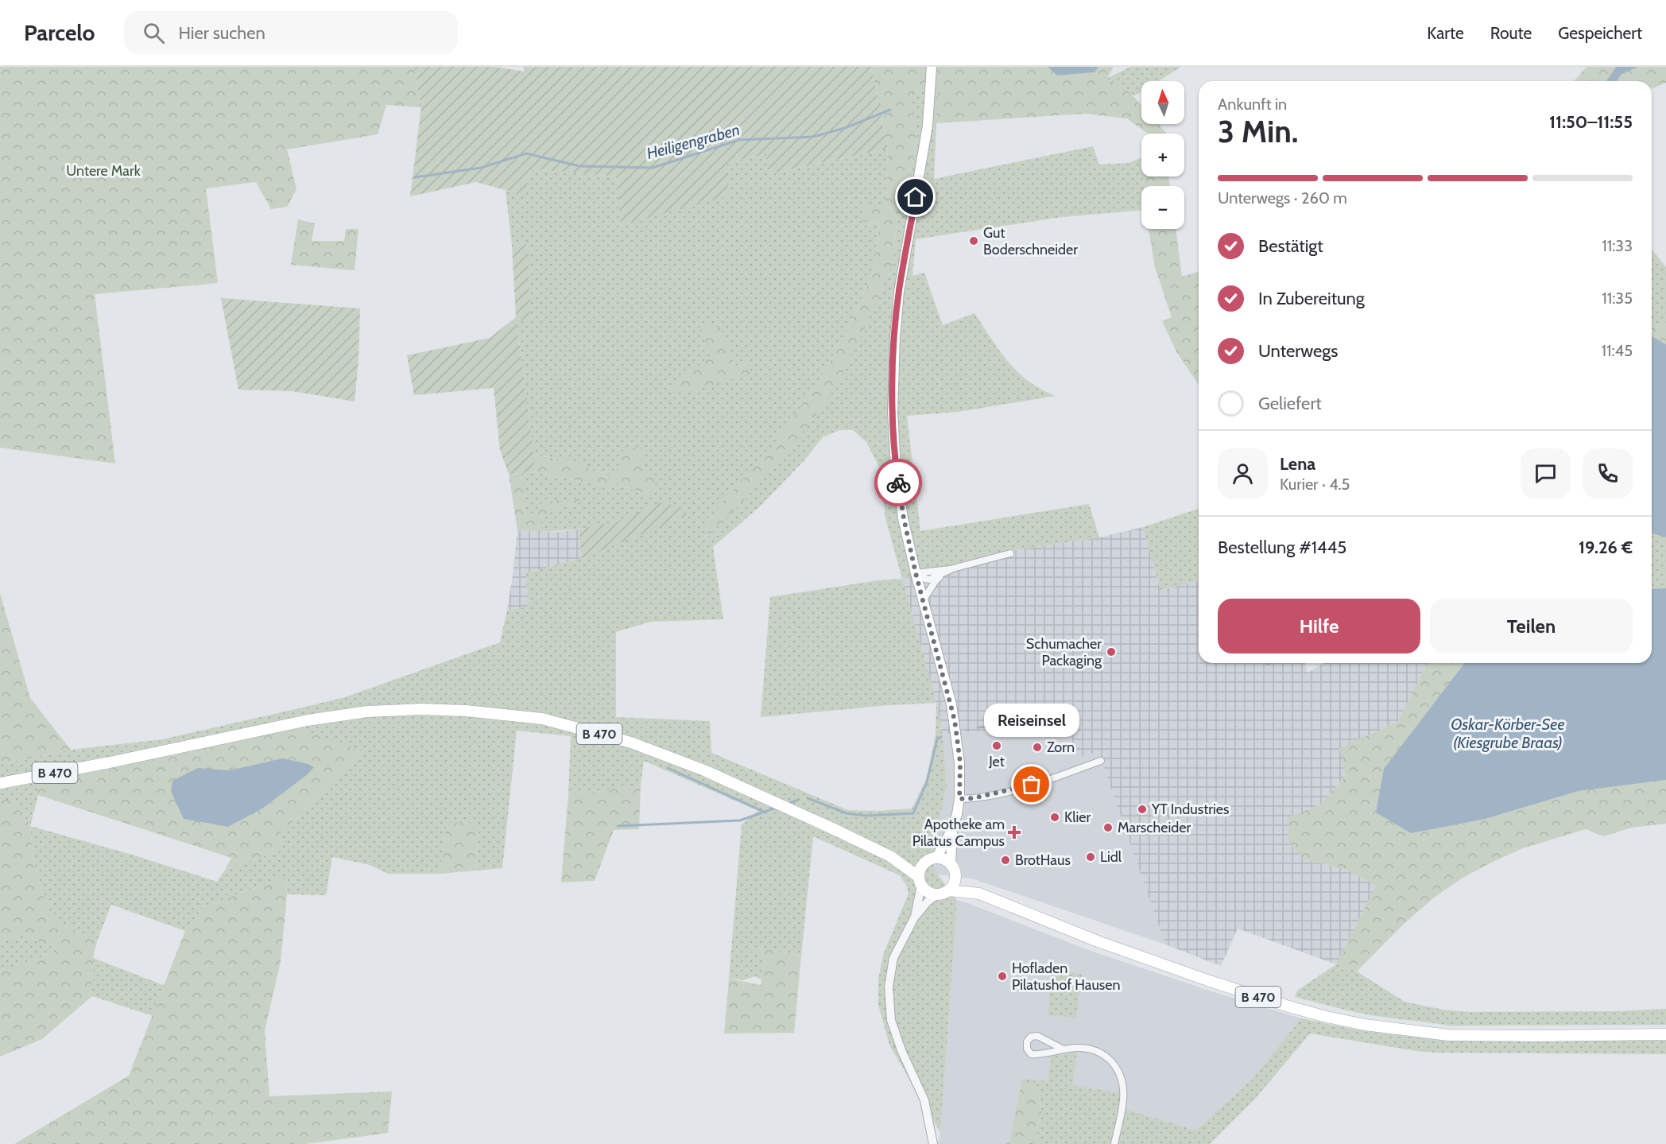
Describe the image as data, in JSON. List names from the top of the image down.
{
  "streets": {
    "main road": ["B 470"]
  },
  "water": ["Heiligengraben", "Oskar-Körber-See (Kiesgrube Braas)"],
  "parks": ["Untere Mark"],
  "places": {
    "other": [
      "Gut Boderschneider",
      "Schumacher Packaging",
      "Jet",
      "Zorn",
      "Reiseinsel",
      "YT Industries",
      "Klier",
      "Marscheider",
      "Lidl",
      "BrotHaus",
      "Hofladen Pilatushof Hausen"
    ],
    "health": ["Apotheke am Pilatus Campus"]
  },
  "north": "top",
  "page": {
    "header": "Parcelo",
    "search": "Hier suchen",
    "nav": ["Karte", "Route", "Gespeichert"],
    "map_buttons": ["+", "−"],
    "heading": ["3 Min.", "Ankunft in", "11:50–11:55"],
    "panel": [
      "Lena",
      "Kurier · 4.5",
      "Bestellung #1445",
      "19.26 €"
    ],
    "bar": "Unterwegs · 260 m",
    "list": [
      ["Bestätigt", "11:33"],
      ["In Zubereitung", "11:35"],
      ["Unterwegs", "11:45"],
      "Geliefert"
    ],
    "buttons": ["Hilfe", "Teilen"],
    "bubble": "Reiseinsel"
  }
}
